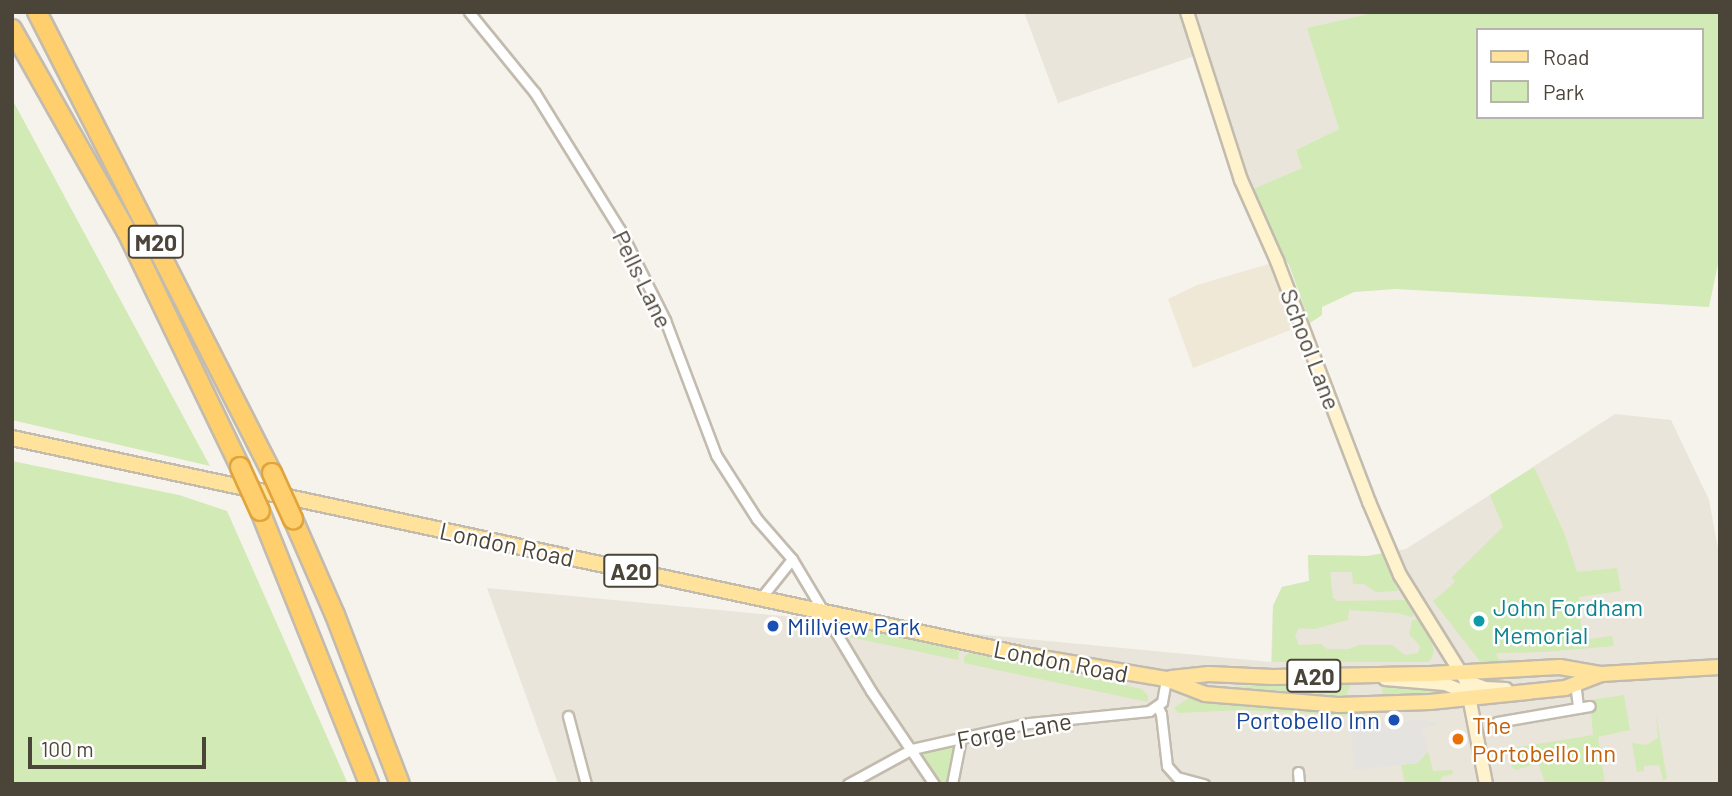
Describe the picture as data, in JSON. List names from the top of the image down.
{
  "streets": {
    "highway": ["M20"],
    "main road": ["London Road", "A20"],
    "street": ["Pells Lane", "School Lane", "Forge Lane"]
  },
  "crossings": [
    ["Pells Lane", "London Road"],
    ["Pells Lane", "Forge Lane"],
    ["School Lane", "London Road"]
  ],
  "places": [
    "John Fordham Memorial",
    "Millview Park",
    "Portobello Inn",
    "The Portobello Inn"
  ],
  "legend": ["Road", "Park"],
  "scale_bar": "100 m"
}
